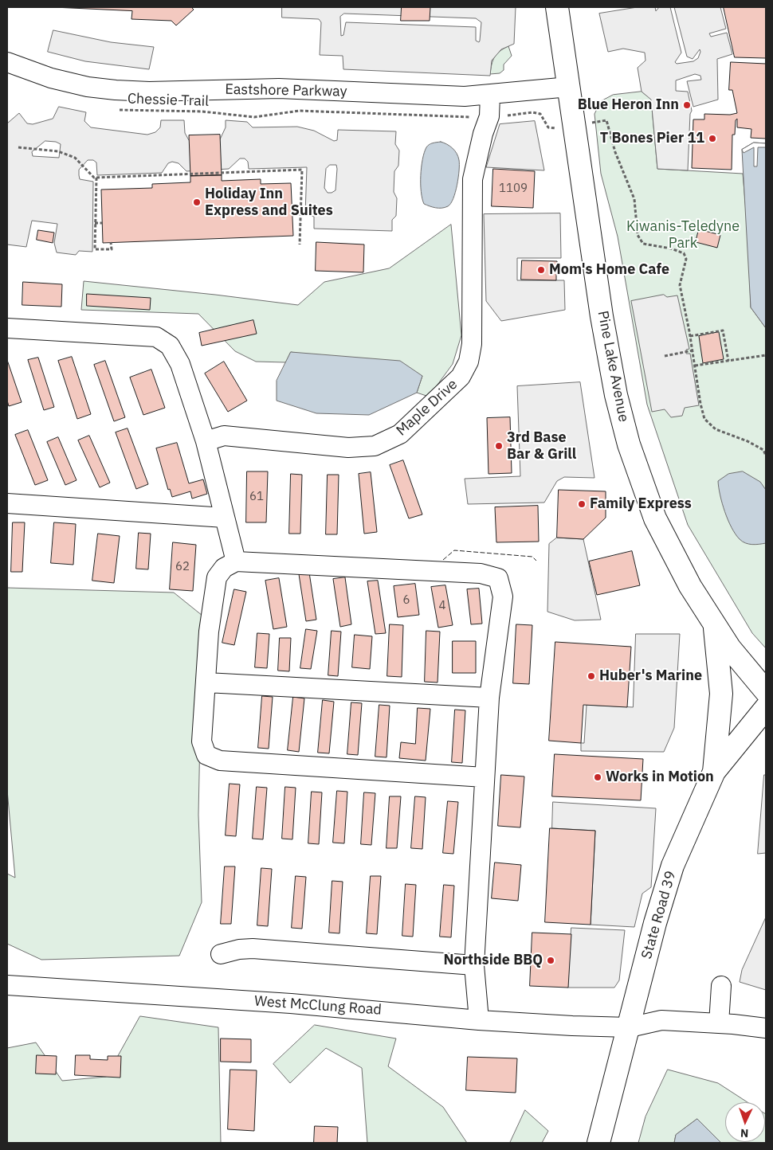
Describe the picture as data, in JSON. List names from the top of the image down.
{
  "streets": {
    "main road": ["Pine Lake Avenue", "State Road 39"],
    "street": ["Eastshore Parkway", "Maple Drive", "West McClung Road"],
    "path": ["Chessie Trail"]
  },
  "crossings": [
    ["Eastshore Parkway", "Pine Lake Avenue"],
    ["Eastshore Parkway", "Maple Drive"],
    ["State Road 39", "West McClung Road"]
  ],
  "parks": ["Kiwanis-Teledyne Park"],
  "places": [
    "Blue Heron Inn",
    "T Bones Pier 11",
    "Holiday Inn Express and Suites",
    "Mom's Home Cafe",
    "3rd Base Bar & Grill",
    "Family Express",
    "Huber's Marine",
    "Works in Motion",
    "Northside BBQ"
  ],
  "house_numbers": [
    "1109",
    "61",
    "62",
    "6",
    "4"
  ],
  "north": "bottom"
}
